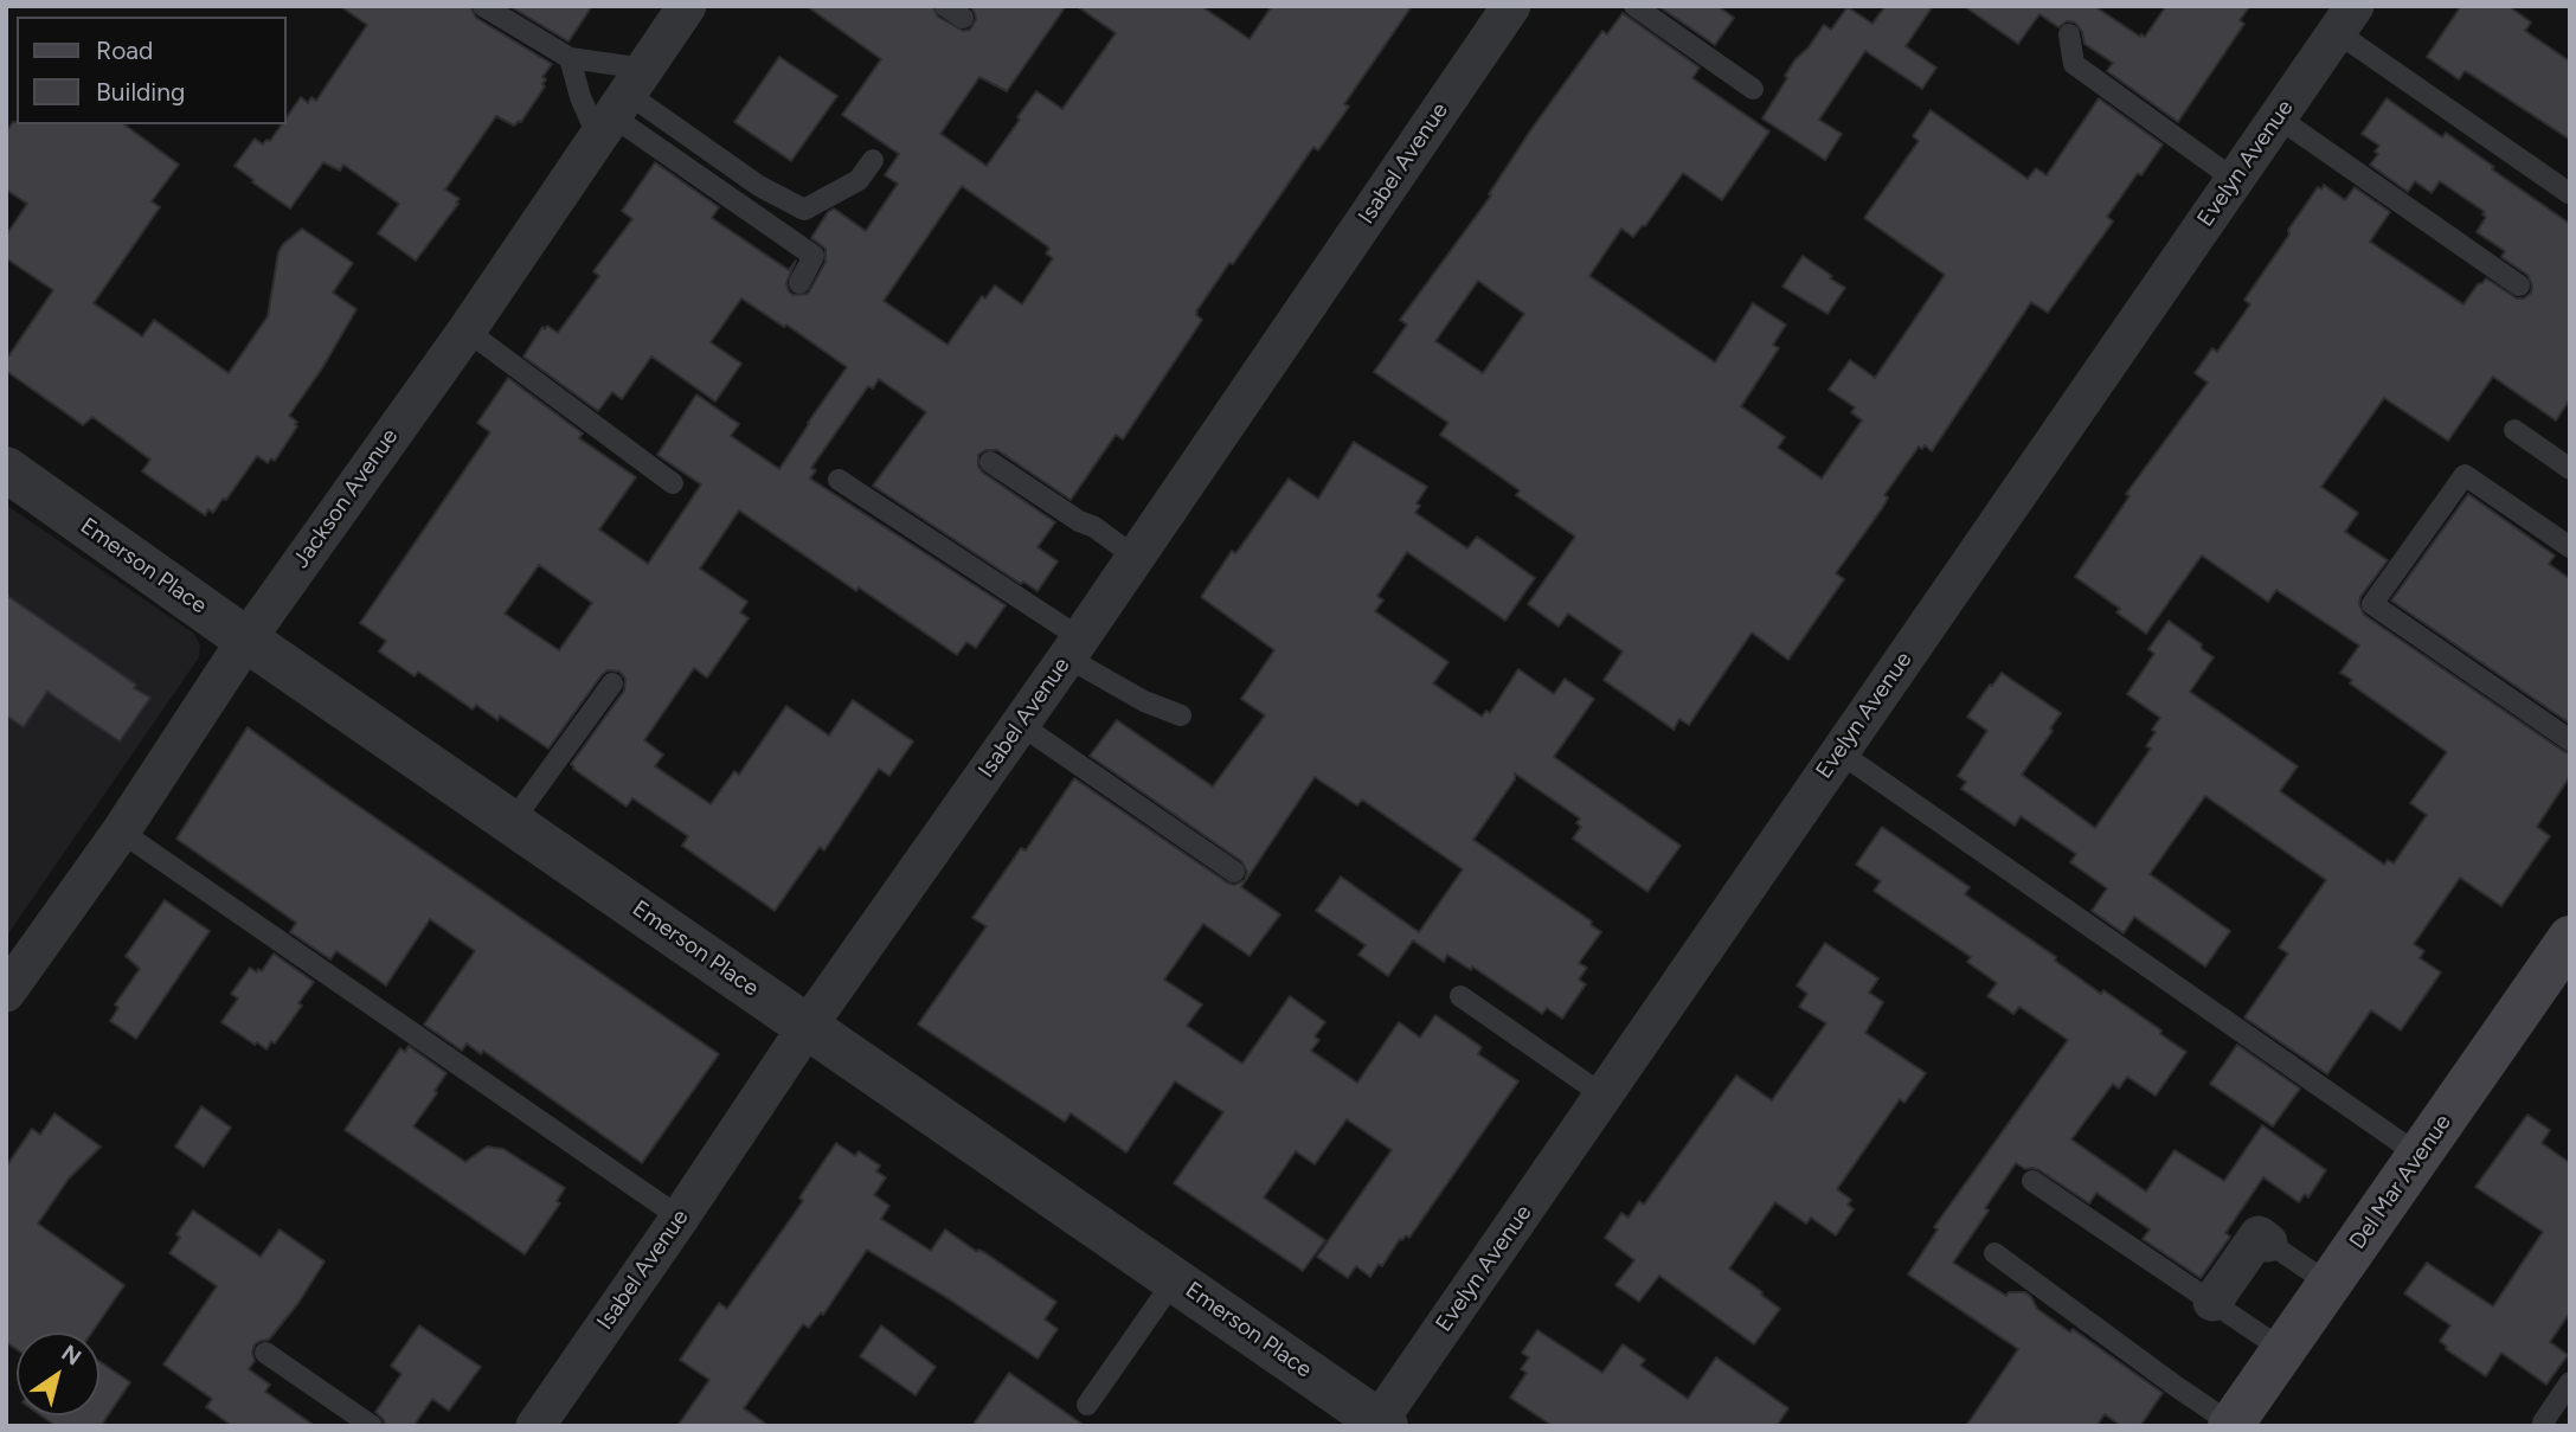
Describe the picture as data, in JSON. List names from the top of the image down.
{
  "streets": {
    "main road": ["Del Mar Avenue"],
    "street": [
      "Isabel Avenue",
      "Evelyn Avenue",
      "Jackson Avenue",
      "Emerson Place"
    ]
  },
  "crossings": [
    ["Isabel Avenue", "Emerson Place"],
    ["Evelyn Avenue", "Emerson Place"],
    ["Jackson Avenue", "Emerson Place"]
  ],
  "legend": ["Road", "Building"],
  "north": "top right"
}
